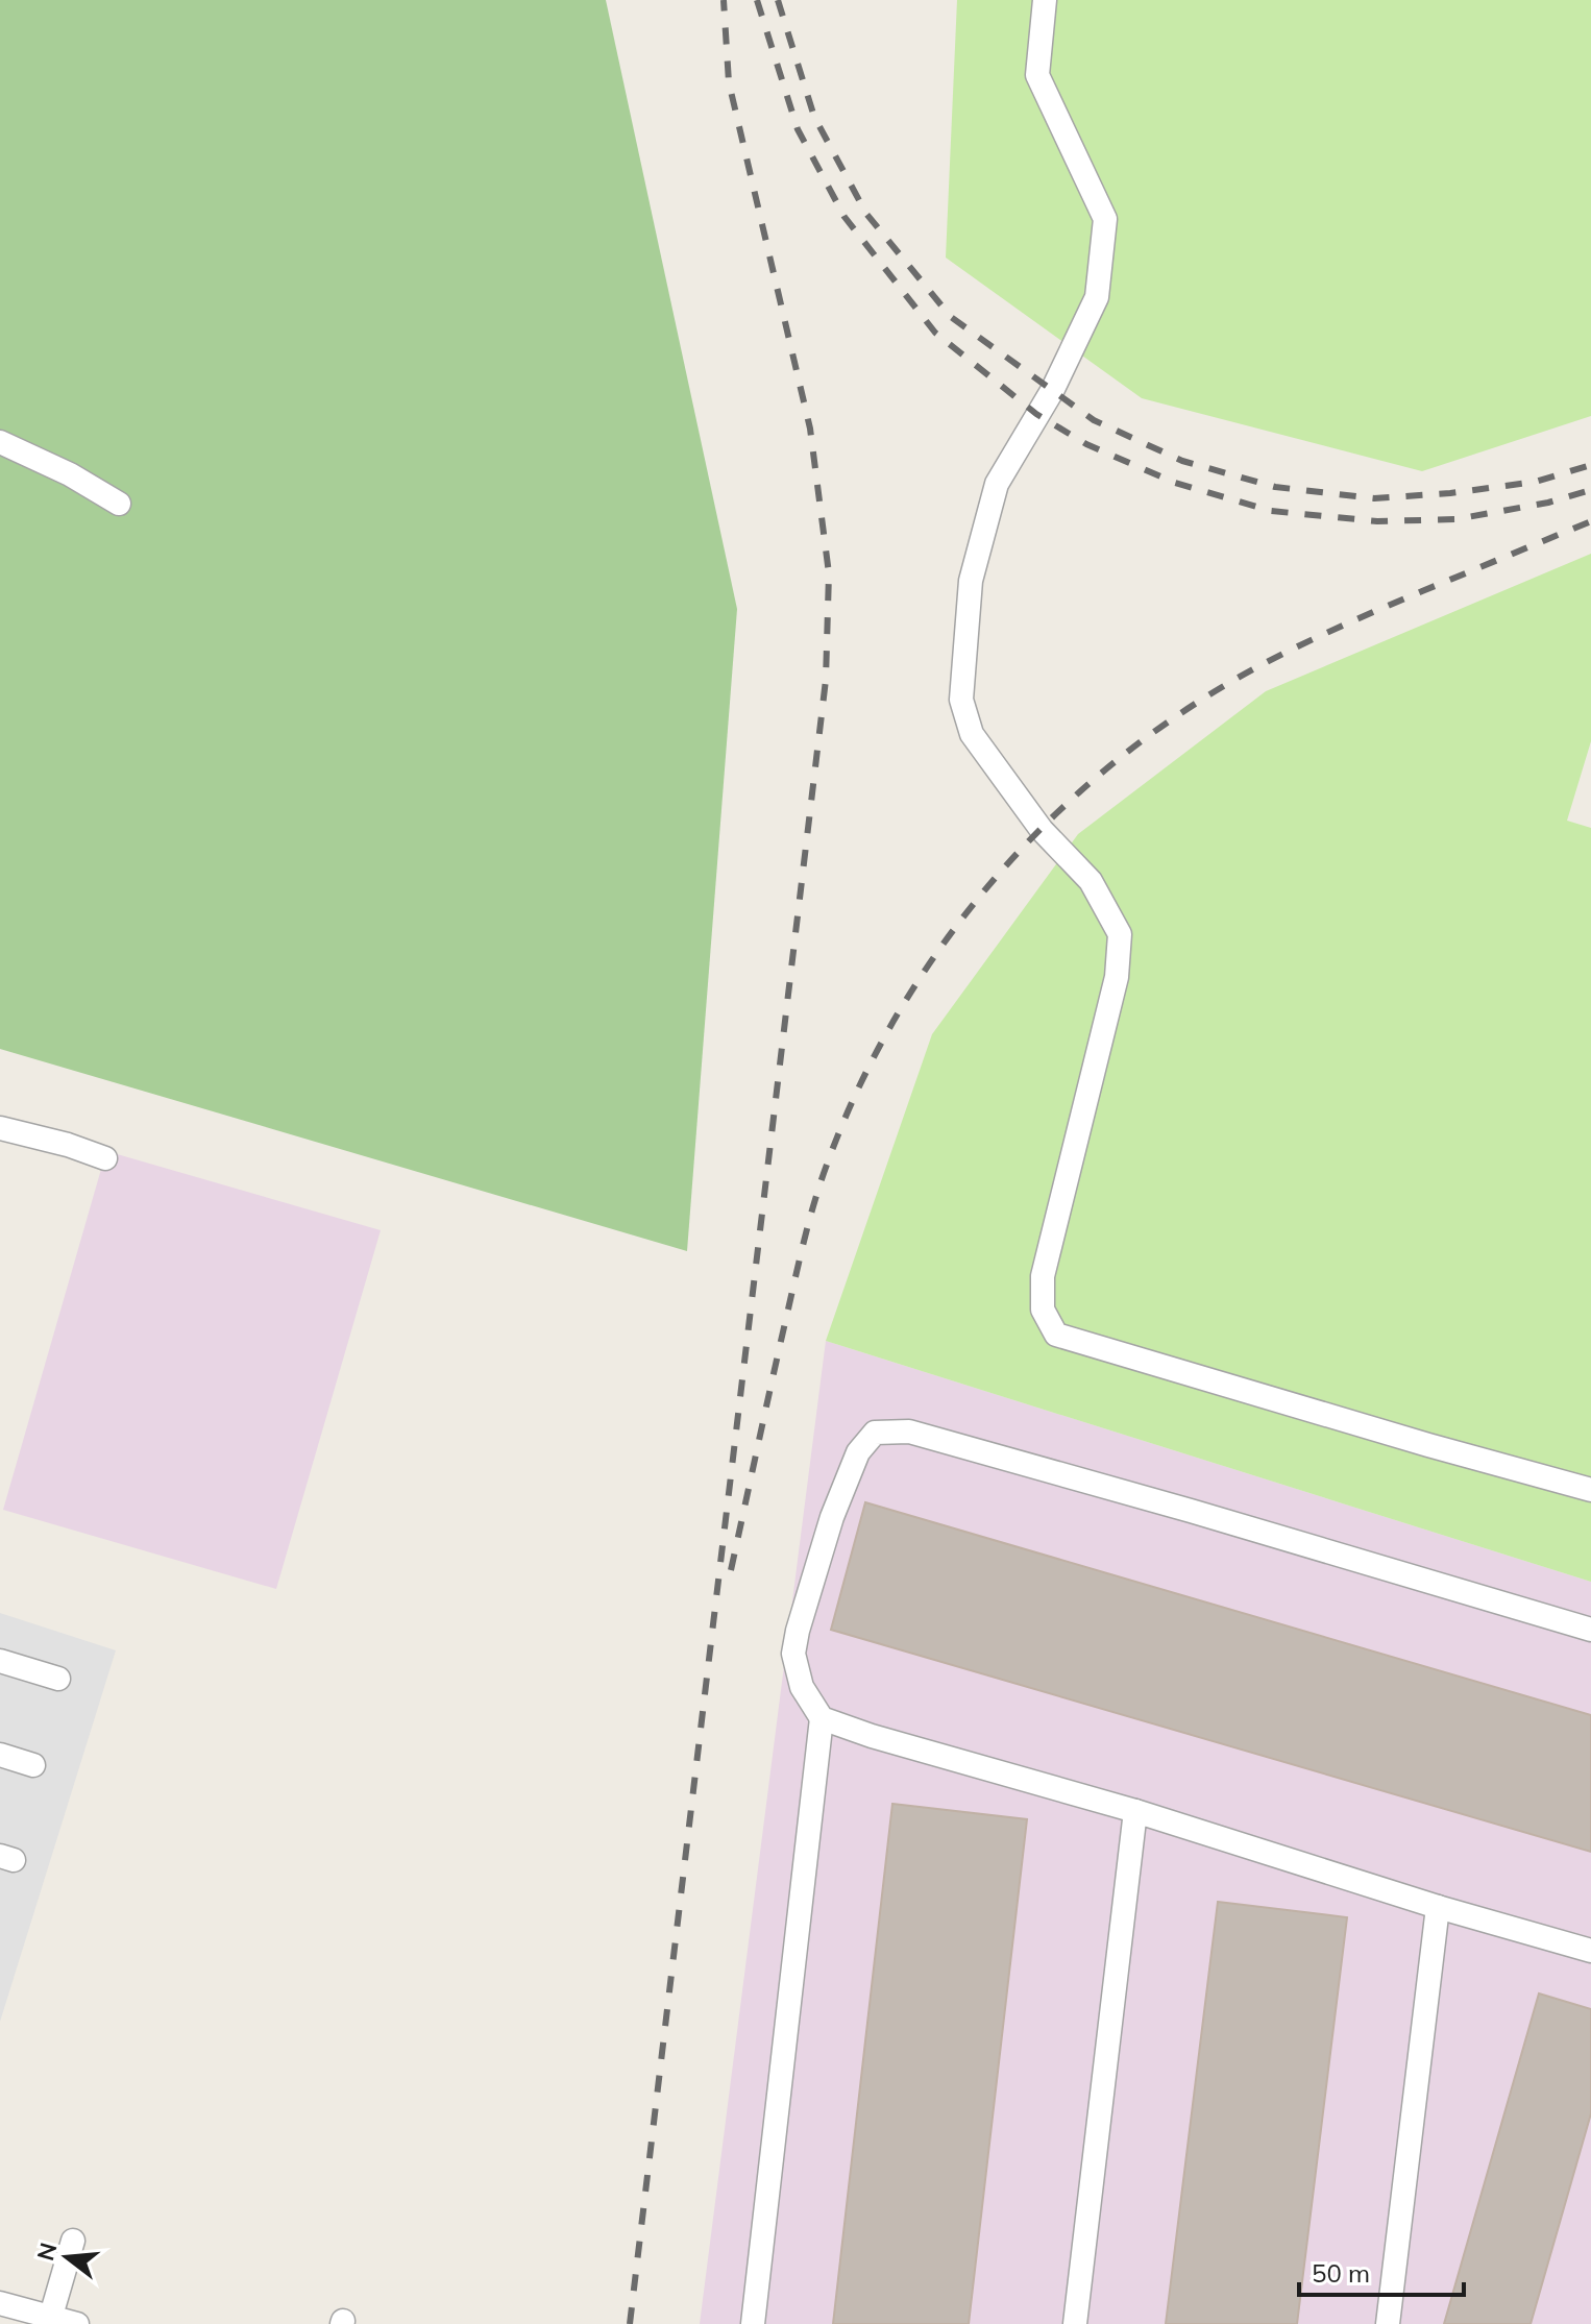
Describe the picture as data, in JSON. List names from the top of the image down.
{
  "scale_bar": "50 m",
  "north": "left"
}
